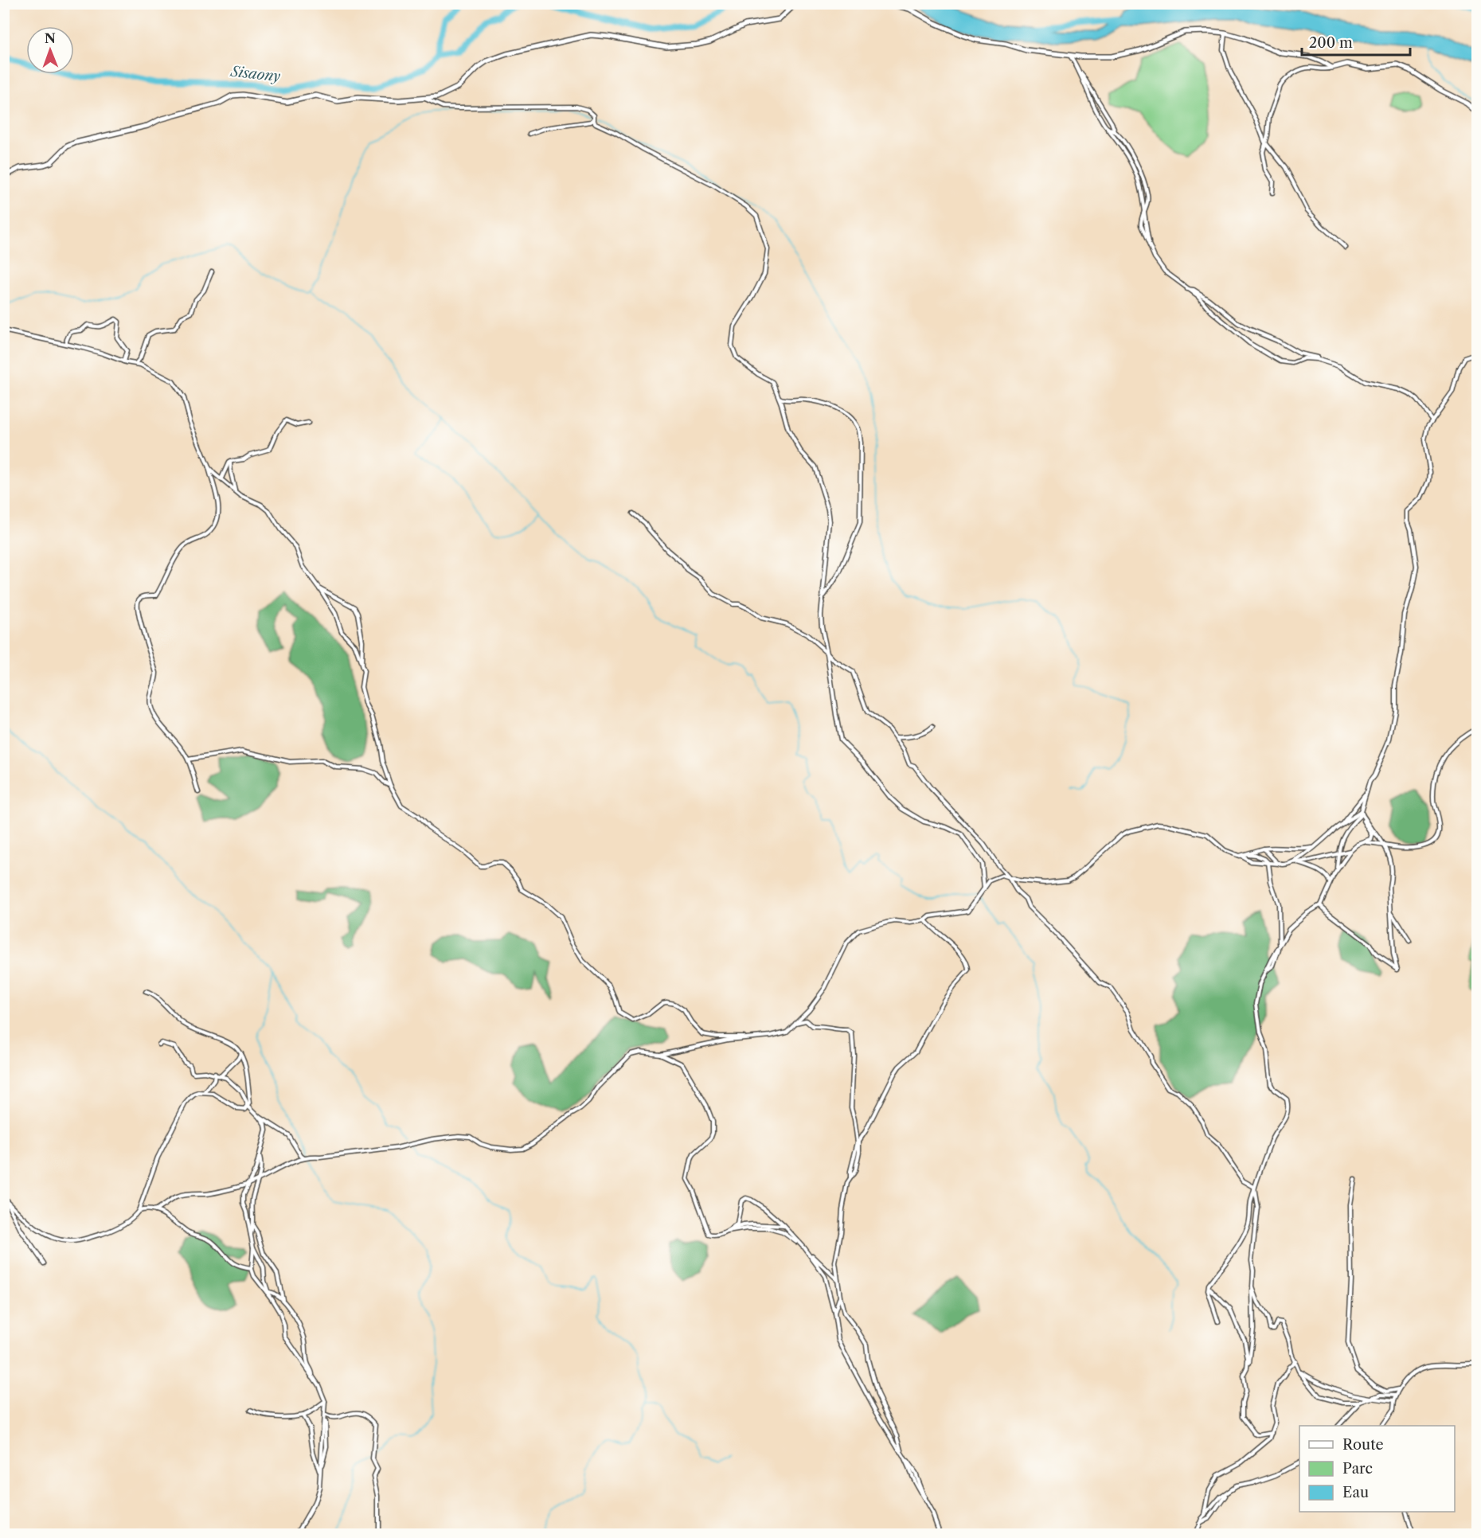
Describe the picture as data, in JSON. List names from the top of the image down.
{
  "water": ["Sisaony"],
  "legend": ["Route", "Parc", "Eau"],
  "scale_bar": "200 m",
  "north": "top"
}
